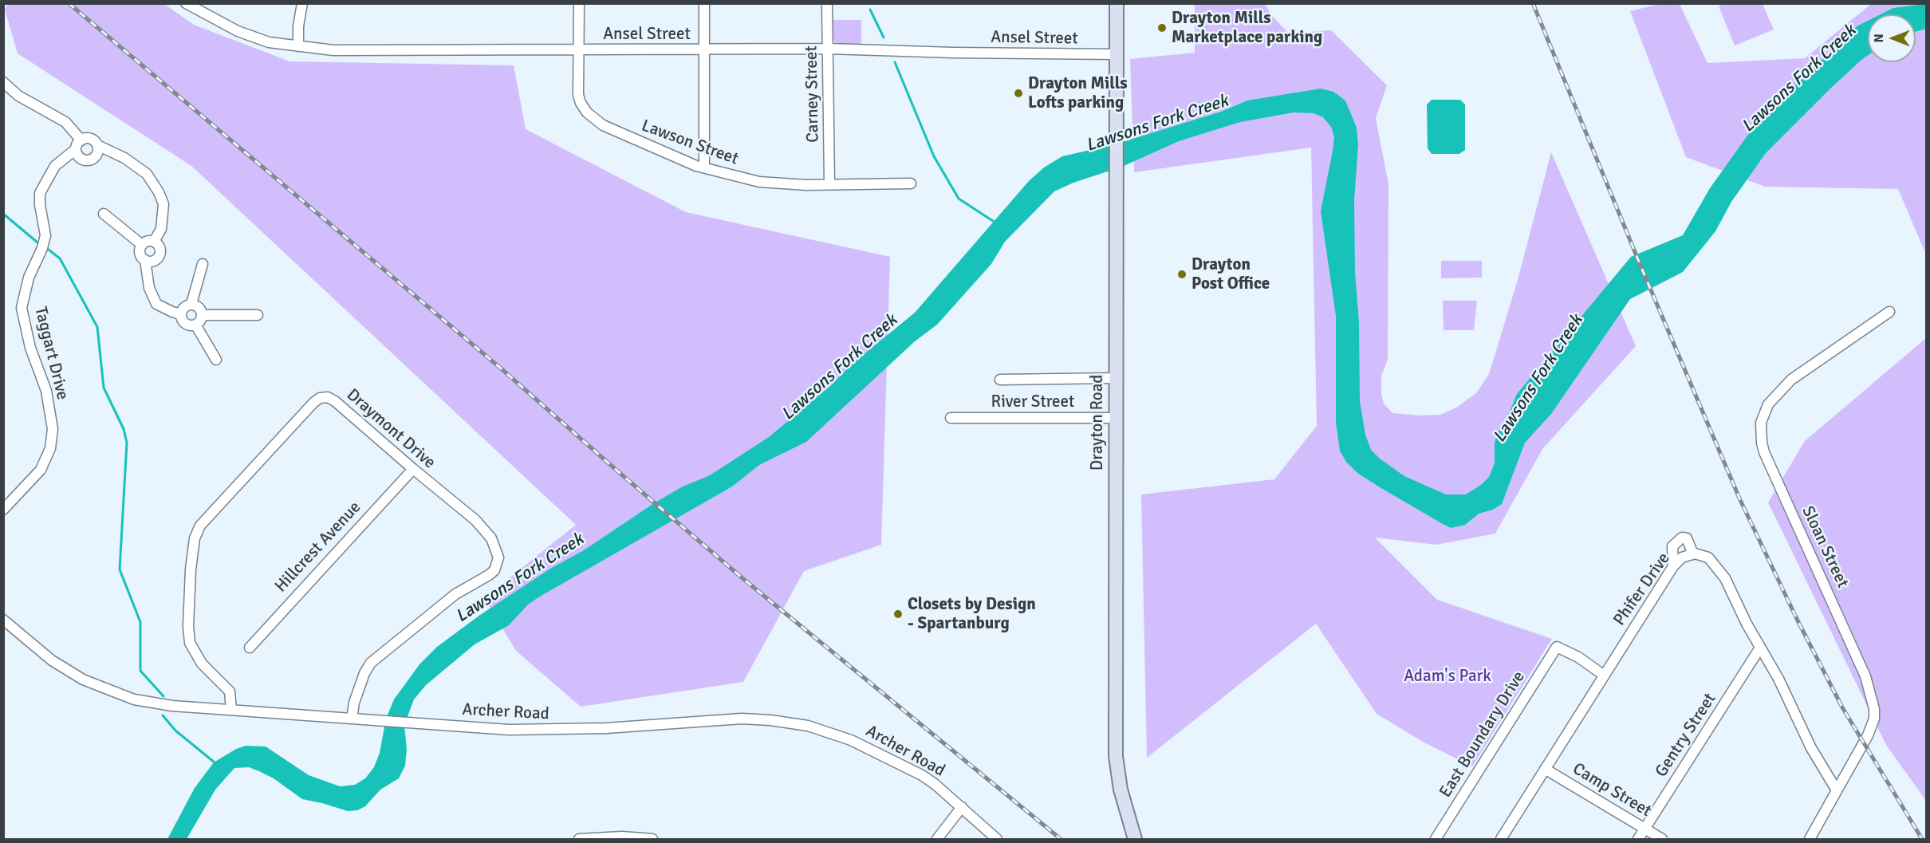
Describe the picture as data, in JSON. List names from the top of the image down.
{
  "streets": {
    "main road": ["Drayton Road"],
    "street": [
      "Ansel Street",
      "Carney Street",
      "Lawson Street",
      "Taggart Drive",
      "River Street",
      "Draymont Drive",
      "Hillcrest Avenue",
      "Sloan Street",
      "Phifer Drive",
      "Archer Road",
      "East Boundary Drive",
      "Gentry Street",
      "Camp Street"
    ]
  },
  "crossings": [
    ["Ansel Street", "Carney Street"],
    ["Ansel Street", "Lawson Street"],
    ["Ansel Street", "Drayton Road"],
    ["Carney Street", "Lawson Street"],
    ["River Street", "Drayton Road"],
    ["Draymont Drive", "Hillcrest Avenue"],
    ["Draymont Drive", "Archer Road"],
    ["Sloan Street", "Phifer Drive"],
    ["Phifer Drive", "East Boundary Drive"],
    ["Phifer Drive", "Gentry Street"],
    ["Phifer Drive", "Camp Street"],
    ["Gentry Street", "Camp Street"]
  ],
  "water": ["Lawsons Fork Creek"],
  "parks": ["Adam's Park"],
  "places": [
    "Drayton Mills Marketplace parking",
    "Drayton Mills Lofts parking",
    "Drayton Post Office",
    "Closets by Design - Spartanburg"
  ],
  "north": "left"
}
